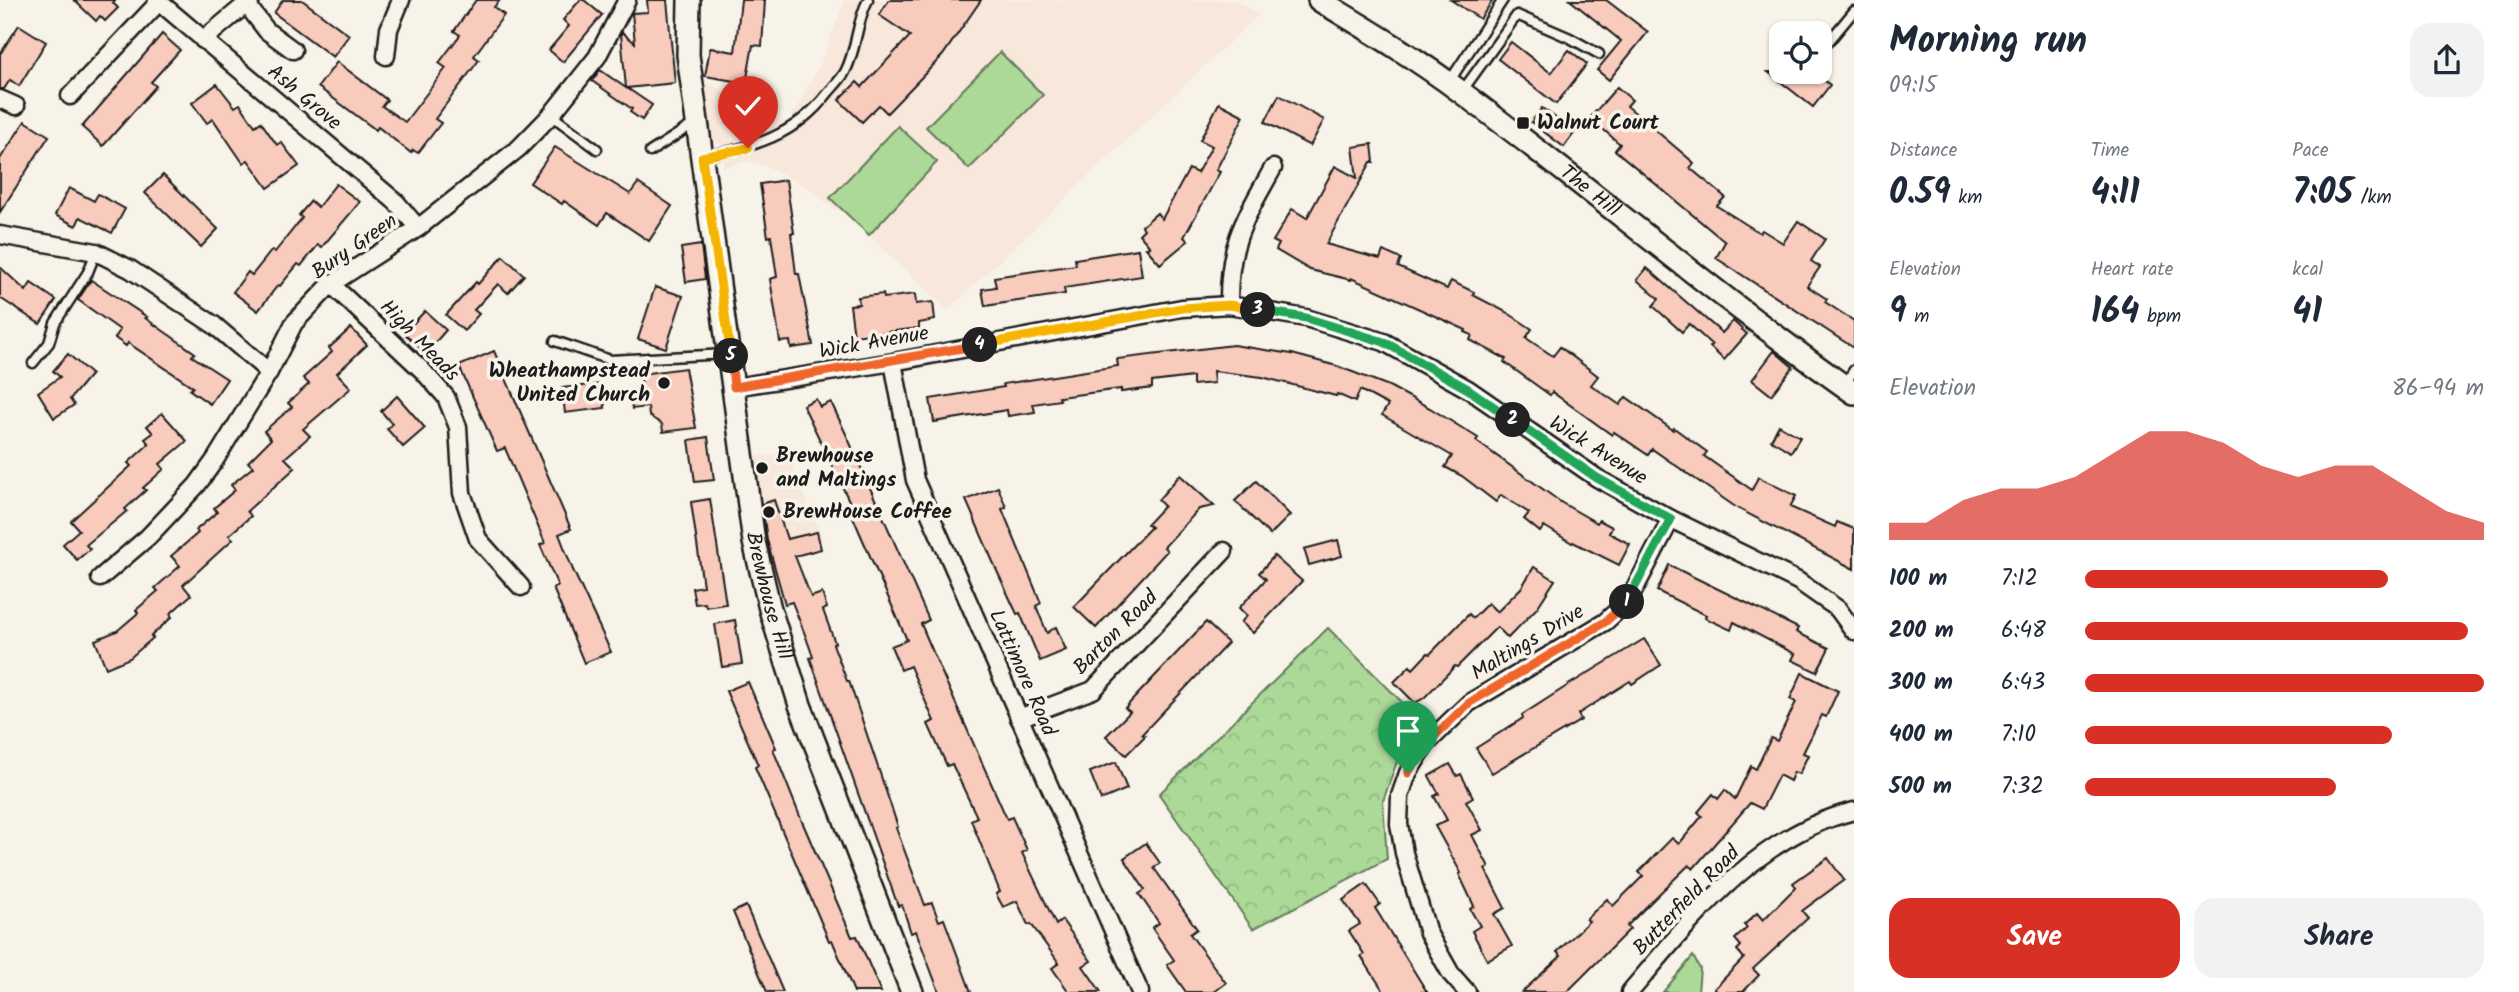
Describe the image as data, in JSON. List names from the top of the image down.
{
  "streets": {
    "street": [
      "Ash Grove",
      "The Hill",
      "Bury Green",
      "High Meads",
      "Wick Avenue",
      "Brewhouse Hill",
      "Barton Road",
      "Maltings Drive",
      "Lattimore Road",
      "Butterfield Road"
    ]
  },
  "crossings": [
    ["Ash Grove", "Bury Green"],
    ["Bury Green", "High Meads"],
    ["Wick Avenue", "Brewhouse Hill"],
    ["Wick Avenue", "Maltings Drive"],
    ["Wick Avenue", "Lattimore Road"],
    ["Barton Road", "Lattimore Road"]
  ],
  "places": {
    "transit": ["Walnut Court"],
    "other": ["Wheathampstead United Church", "Brewhouse and Maltings", "BrewHouse Coffee"]
  },
  "page": {
    "heading": ["Morning run", "09:15"],
    "stats": [
      ["Distance", "0.59 km"],
      ["Time", "4:11"],
      ["Pace", "7:05 /km"],
      ["Elevation", "9 m"],
      ["Heart rate", "164 bpm"],
      ["kcal", "41"]
    ],
    "pins": [
      "3",
      "4",
      "5",
      "2",
      "1"
    ],
    "chart": ["Elevation", "86–94 m"],
    "list": [
      {
        "name": "100 m",
        "note": "7:12"
      },
      {
        "name": "200 m",
        "note": "6:48"
      },
      {
        "name": "300 m",
        "note": "6:43"
      },
      {
        "name": "400 m",
        "note": "7:10"
      },
      {
        "name": "500 m",
        "note": "7:32"
      }
    ],
    "buttons": ["Save", "Share"]
  }
}
